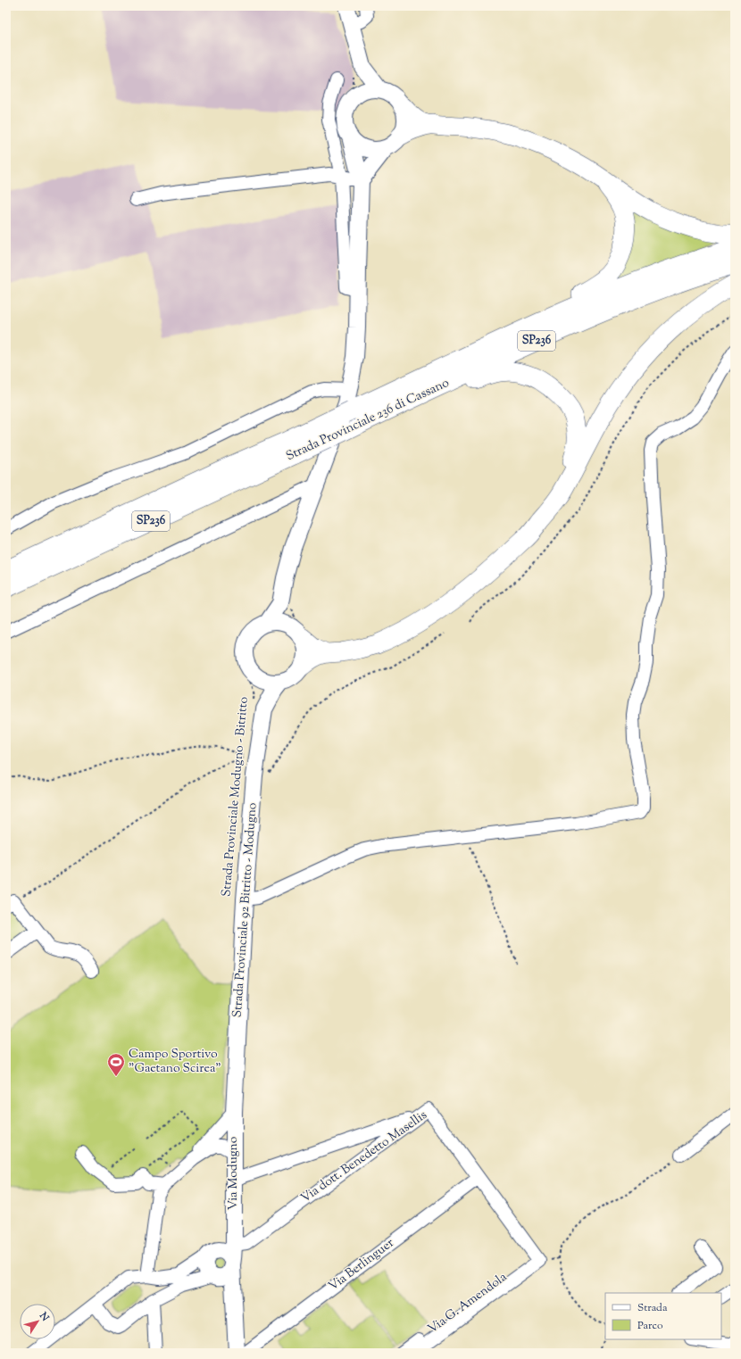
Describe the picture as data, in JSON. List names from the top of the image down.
{
  "streets": {
    "highway": ["SP236", "Strada Provinciale 236 di Cassano"],
    "main road": ["Strada Provinciale 92 Bitritto - Modugno", "Via Modugno"],
    "street": ["Via dott. Benedetto Masellis", "Via Berlinguer", "Via G. Amendola"],
    "path": ["Strada Provinciale Modugno - Bitritto"]
  },
  "crossings": [
    ["Strada Provinciale Modugno - Bitritto", "Strada Provinciale 92 Bitritto - Modugno"],
    ["Strada Provinciale 92 Bitritto - Modugno", "Via Modugno"],
    ["Via dott. Benedetto Masellis", "Via Modugno"],
    ["Via dott. Benedetto Masellis", "Via Berlinguer"],
    ["Via dott. Benedetto Masellis", "Via G. Amendola"]
  ],
  "places": {
    "sports": ["Campo Sportivo \"Gaetano Scirea\""]
  },
  "legend": ["Strada", "Parco"],
  "north": "top right"
}
